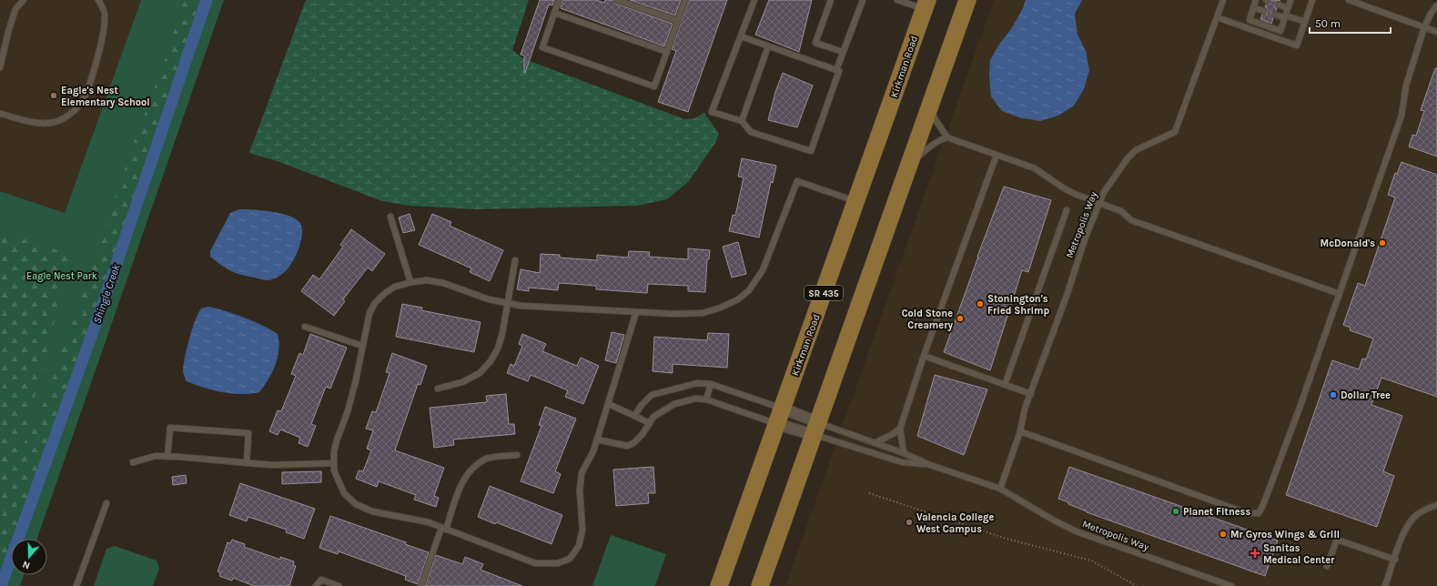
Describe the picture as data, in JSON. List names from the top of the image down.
{
  "streets": {
    "main road": ["Kirkman Road", "SR 435"],
    "lane": ["Metropolis Way"]
  },
  "water": ["Shingle Creek"],
  "parks": ["Eagle Nest Park"],
  "places": {
    "other": [
      "Eagle's Nest Elementary School",
      "McDonald's",
      "Stonington's Fried Shrimp",
      "Cold Stone Creamery",
      "Dollar Tree",
      "Planet Fitness",
      "Valencia College West Campus",
      "Mr Gyros Wings & Grill"
    ],
    "health": ["Sanitas Medical Center"]
  },
  "scale_bar": "50 m",
  "north": "bottom"
}
